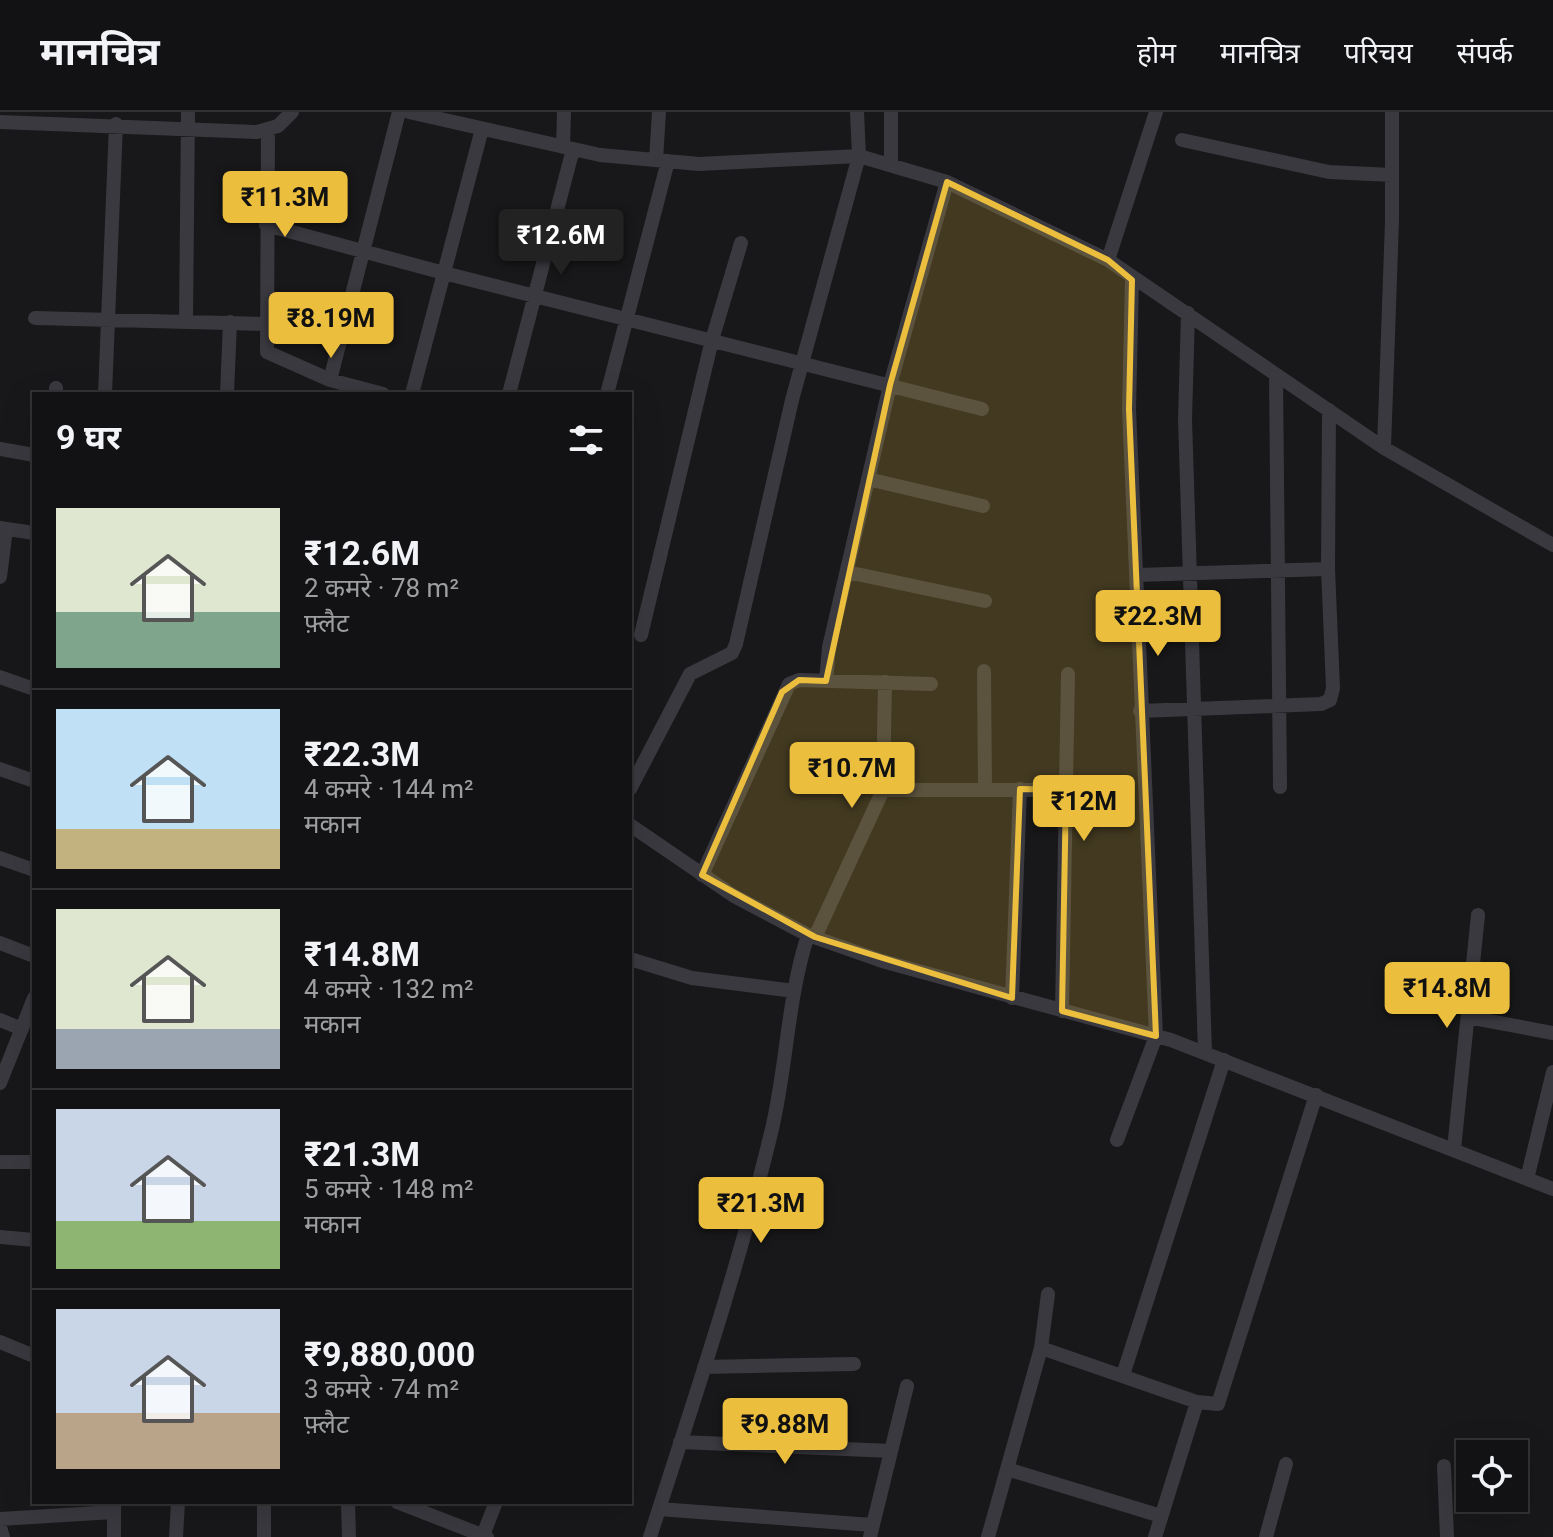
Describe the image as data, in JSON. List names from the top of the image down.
{
  "page": {
    "header": "मानचित्र",
    "nav": [
      "होम",
      "मानचित्र",
      "परिचय",
      "संपर्क"
    ],
    "price": [
      "₹11.3M",
      "₹12.6M",
      "₹8.19M",
      "₹22.3M",
      "₹10.7M",
      "₹12M",
      "₹14.8M",
      "₹21.3M",
      "₹9.88M"
    ],
    "heading": "9 घर",
    "list": [
      {
        "name": "₹12.6M",
        "note": "2 कमरे · 78 m² · फ़्लैट"
      },
      {
        "name": "₹22.3M",
        "note": "4 कमरे · 144 m² · मकान"
      },
      {
        "name": "₹14.8M",
        "note": "4 कमरे · 132 m² · मकान"
      },
      {
        "name": "₹21.3M",
        "note": "5 कमरे · 148 m² · मकान"
      },
      {
        "name": "₹9,880,000",
        "note": "3 कमरे · 74 m² · फ़्लैट"
      }
    ]
  }
}
